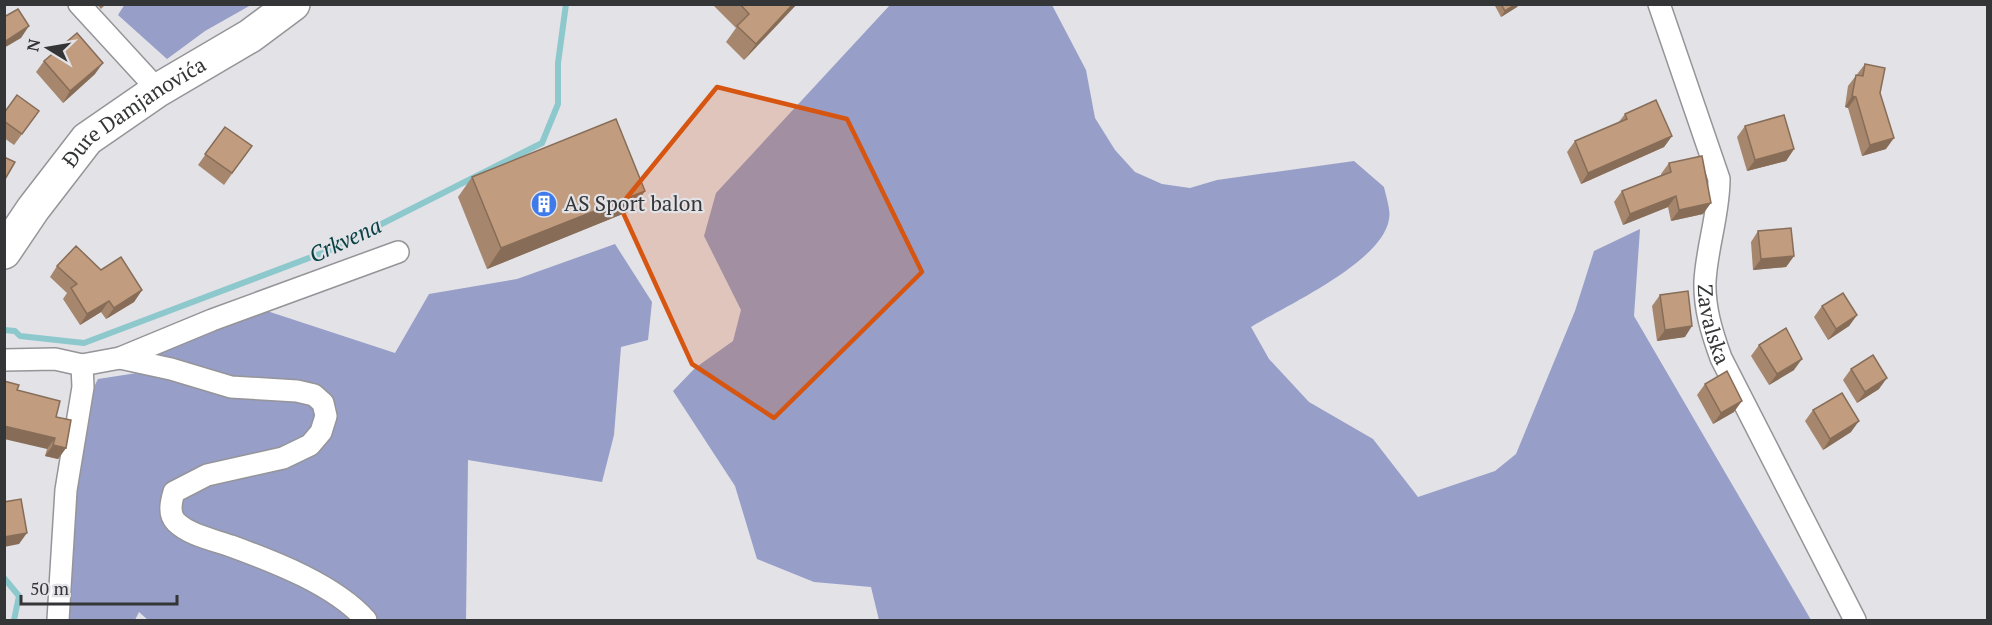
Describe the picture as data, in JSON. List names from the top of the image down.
{
  "streets": {
    "main road": ["Đure Damjanovića"],
    "street": ["Zavalska"]
  },
  "water": ["Crkvena"],
  "places": {
    "building": ["AS Sport balon"]
  },
  "scale_bar": "50 m",
  "north": "left"
}
